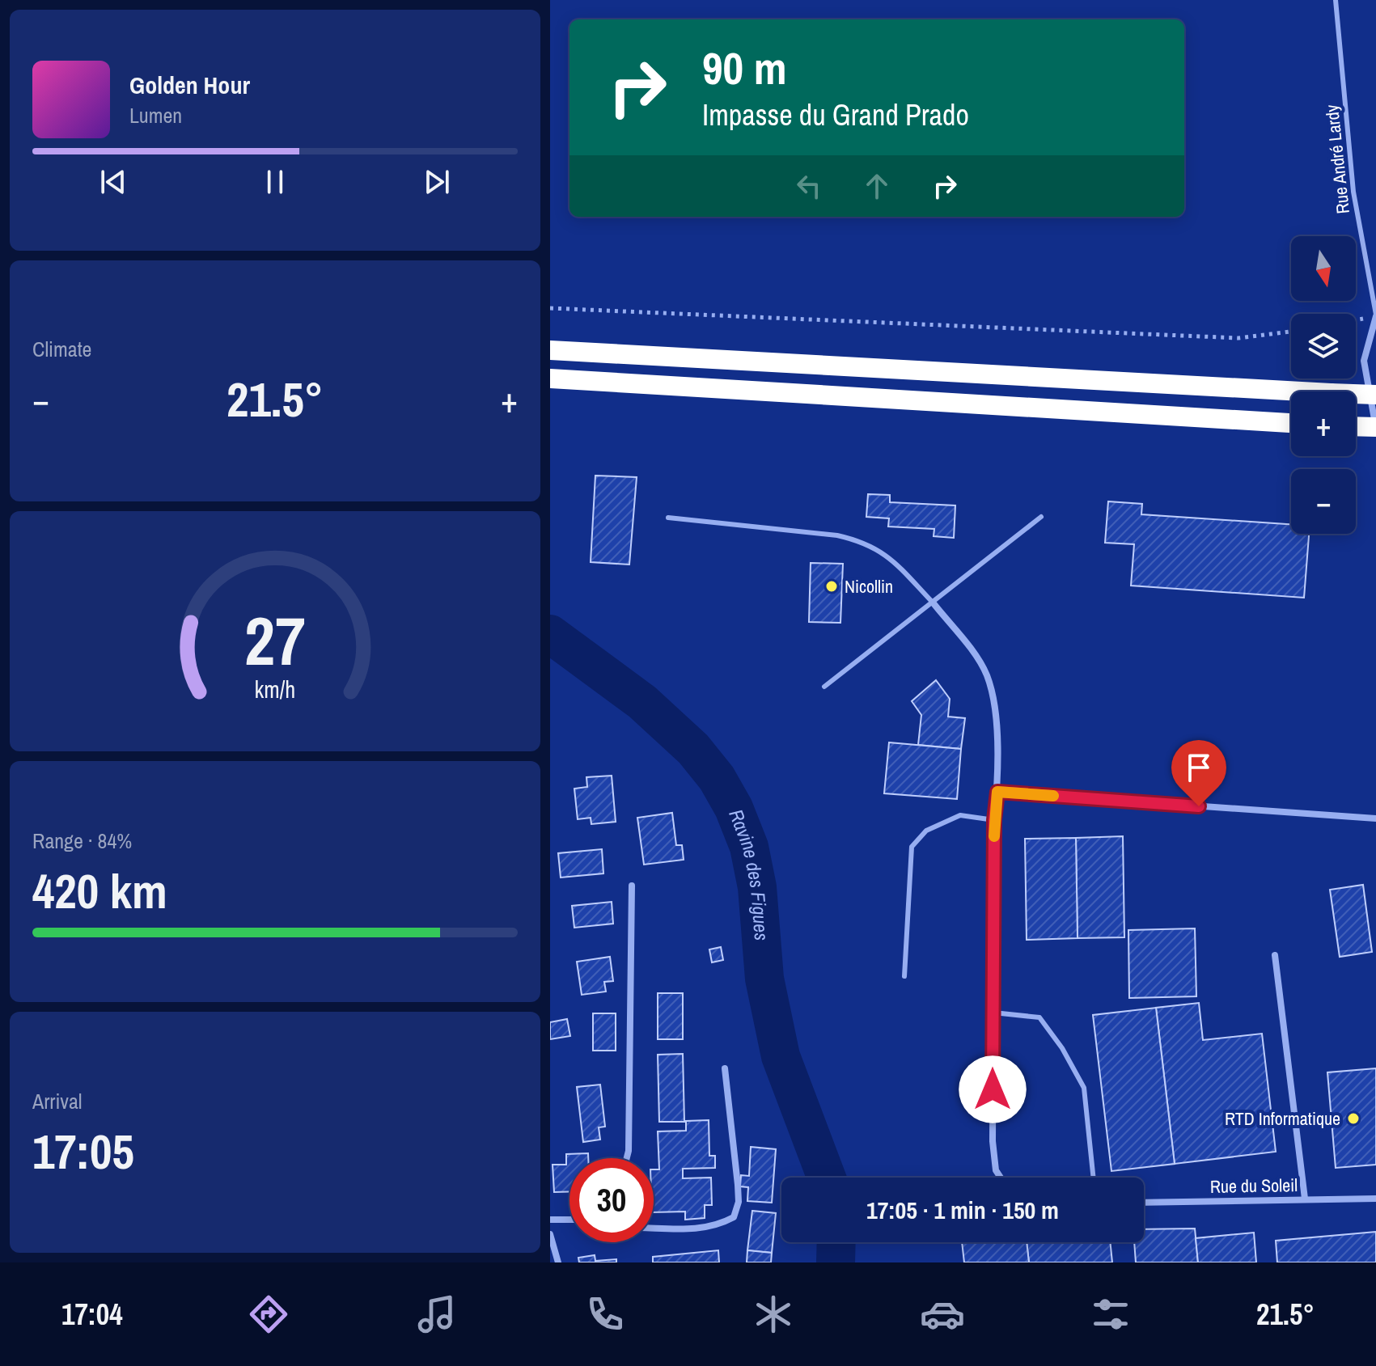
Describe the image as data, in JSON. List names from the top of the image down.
{
  "streets": {
    "street": ["Rue André Lardy", "Rue du Soleil"]
  },
  "water": ["Ravine des Figues"],
  "places": ["Nicollin", "RTD Informatique"],
  "north": "bottom",
  "page": {
    "turn": ["90 m", "Impasse du Grand Prado"],
    "song": ["Golden Hour", "Lumen"],
    "map_buttons": ["+", "−"],
    "tile": [
      "Climate",
      ["Range · 84%", "420 km"],
      ["Arrival", "17:05"]
    ],
    "heat": ["−", "21.5°", "+"],
    "limit": "30",
    "trip": "17:05 · 1 min · 150 m",
    "tabs": ["17:04", "21.5°"],
    "gauge": ["27", "km/h"]
  }
}
